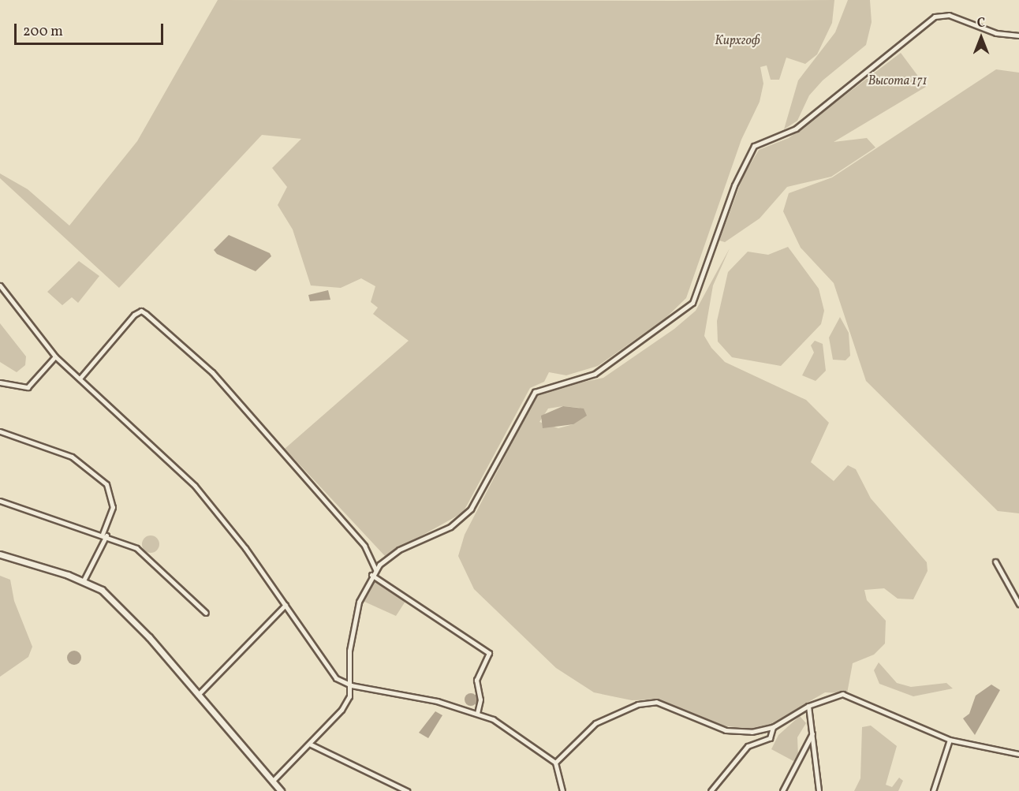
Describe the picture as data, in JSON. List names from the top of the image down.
{
  "parks": ["Кирхгоф", "Высота 171"],
  "scale_bar": "200 m",
  "north": "top"
}
